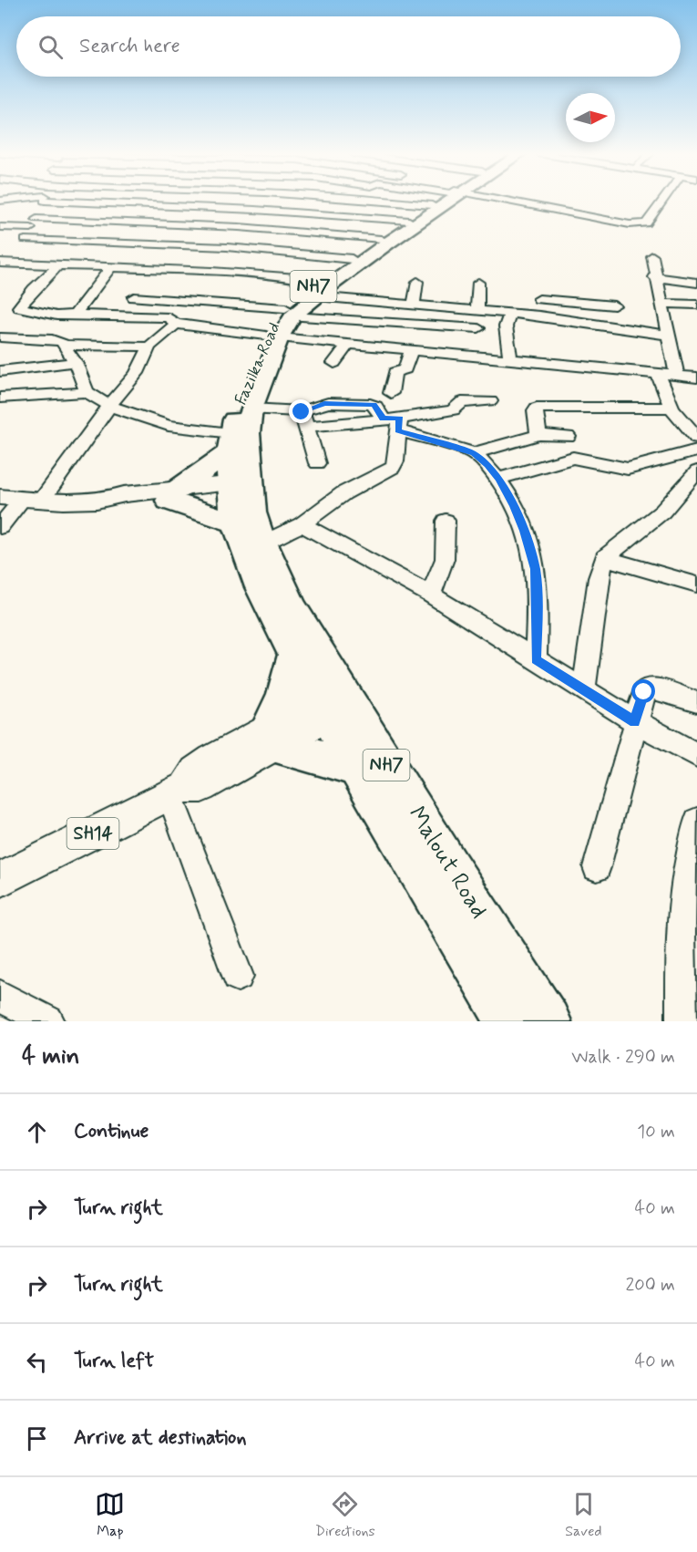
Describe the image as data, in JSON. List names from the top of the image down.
{
  "streets": {
    "highway": ["NH7", "Fazilka Road", "Malout Road"],
    "main road": ["SH14"]
  },
  "crossings": [
    ["Fazilka Road", "Malout Road"],
    ["SH14", "Malout Road"]
  ],
  "north": "right",
  "page": {
    "search": "Search here",
    "heading": ["4 min", "Walk · 290 m"],
    "list": [
      ["Continue", "10 m"],
      ["Turn right", "40 m"],
      ["Turn right", "200 m"],
      ["Turn left", "40 m"],
      "Arrive at destination"
    ],
    "nav": ["Map", "Directions", "Saved"]
  }
}
